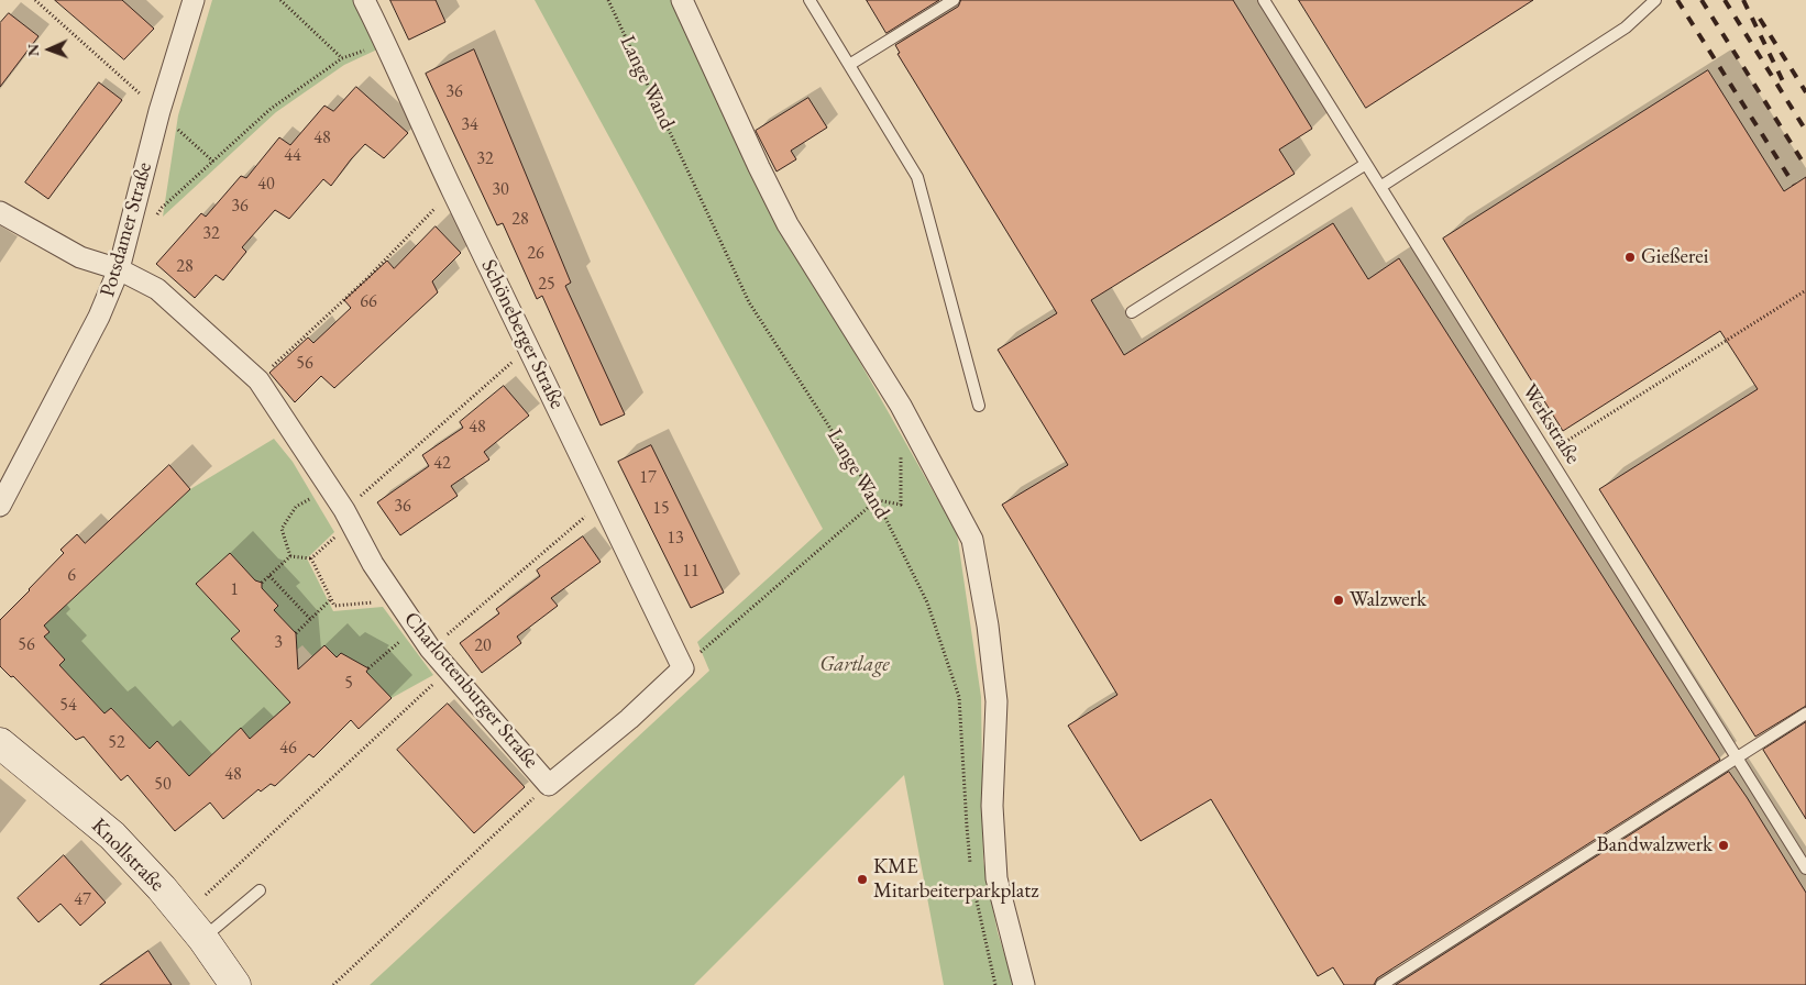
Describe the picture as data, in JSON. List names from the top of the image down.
{
  "streets": {
    "street": [
      "Potsdamer Straße",
      "Schöneberger Straße",
      "Charlottenburger Straße",
      "Knollstraße"
    ],
    "lane": ["Werkstraße"],
    "path": ["Lange Wand"]
  },
  "crossings": [
    ["Potsdamer Straße", "Charlottenburger Straße"],
    ["Schöneberger Straße", "Charlottenburger Straße"]
  ],
  "parks": ["Gartlage"],
  "places": [
    "Gießerei",
    "Walzwerk",
    "Bandwalzwerk",
    "KME Mitarbeiterparkplatz"
  ],
  "house_numbers": [
    "36",
    "34",
    "48",
    "44",
    "32",
    "40",
    "30",
    "36",
    "28",
    "32",
    "26",
    "28",
    "25",
    "66",
    "56",
    "48",
    "42",
    "17",
    "36",
    "15",
    "13",
    "11",
    "6",
    "1",
    "3",
    "56",
    "20",
    "5",
    "54",
    "52",
    "46",
    "48",
    "50",
    "47"
  ],
  "north": "left"
}
